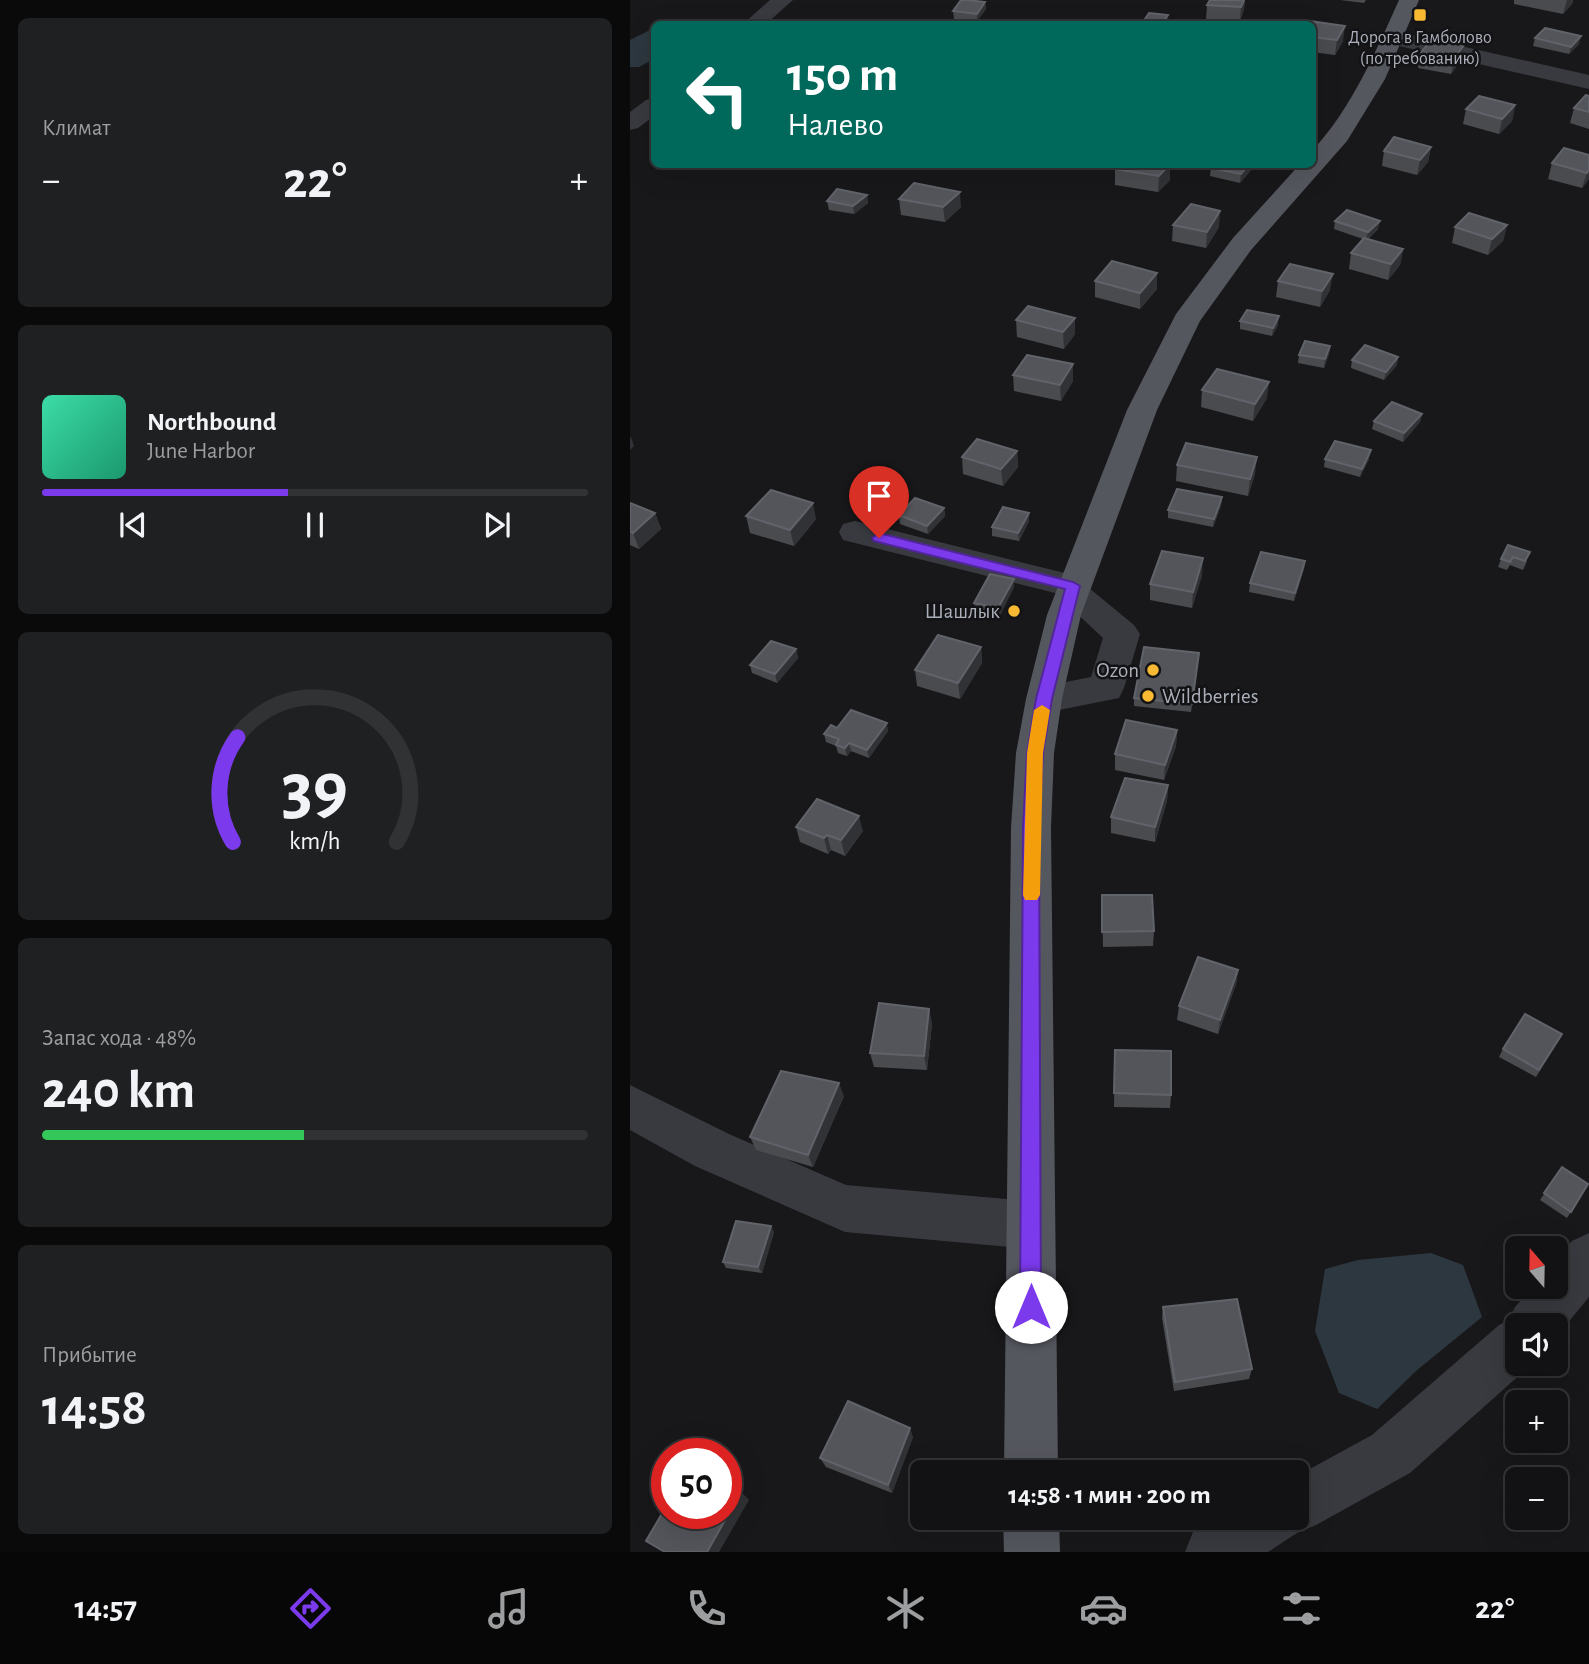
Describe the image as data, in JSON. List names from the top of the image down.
{
  "places": {
    "transit": ["Дорога в Гамболово (по требованию)"],
    "other": ["Шашлык", "Ozon", "Wildberries"]
  },
  "north": "top",
  "page": {
    "tile": [
      "Климат",
      ["Запас хода · 48%", "240 km"],
      ["Прибытие", "14:58"]
    ],
    "turn": ["150 m", "Налево"],
    "heat": ["−", "22°", "+"],
    "song": ["Northbound", "June Harbor"],
    "map_buttons": ["+", "−"],
    "limit": "50",
    "trip": "14:58 · 1 мин · 200 m",
    "tabs": ["14:57", "22°"],
    "gauge": ["39", "km/h"]
  }
}
